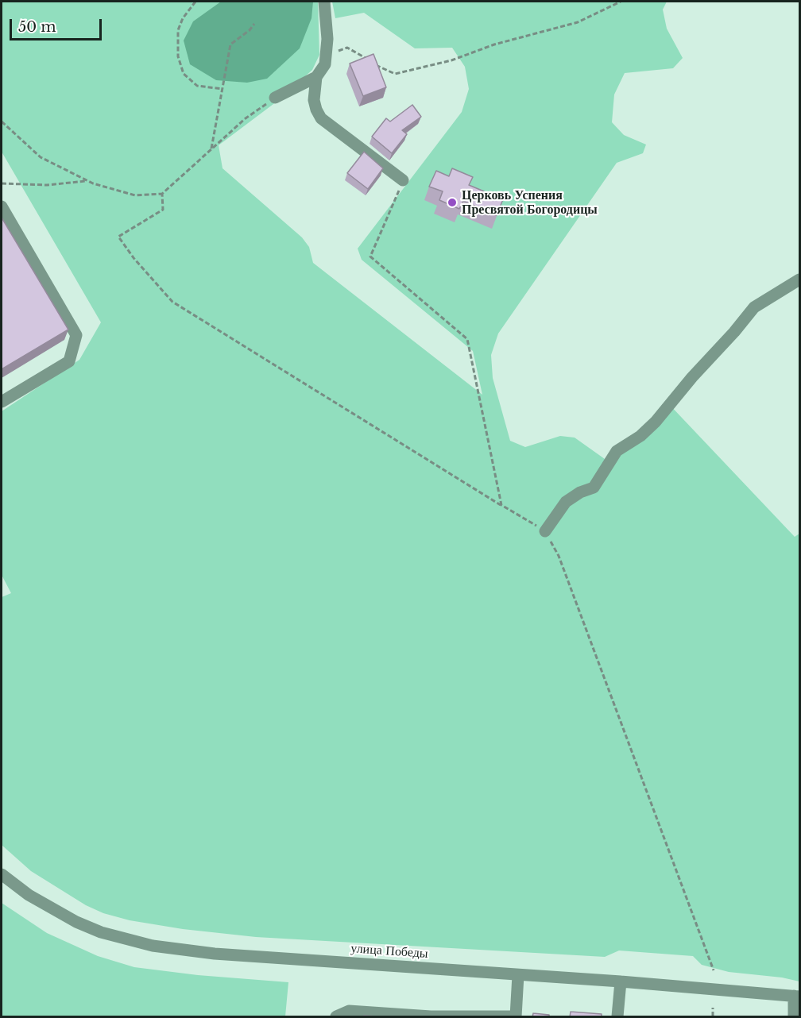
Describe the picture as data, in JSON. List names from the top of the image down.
{
  "streets": {
    "street": ["улица Победы"]
  },
  "places": ["Церковь Успения Пресвятой Богородицы"],
  "scale_bar": "50 m"
}
